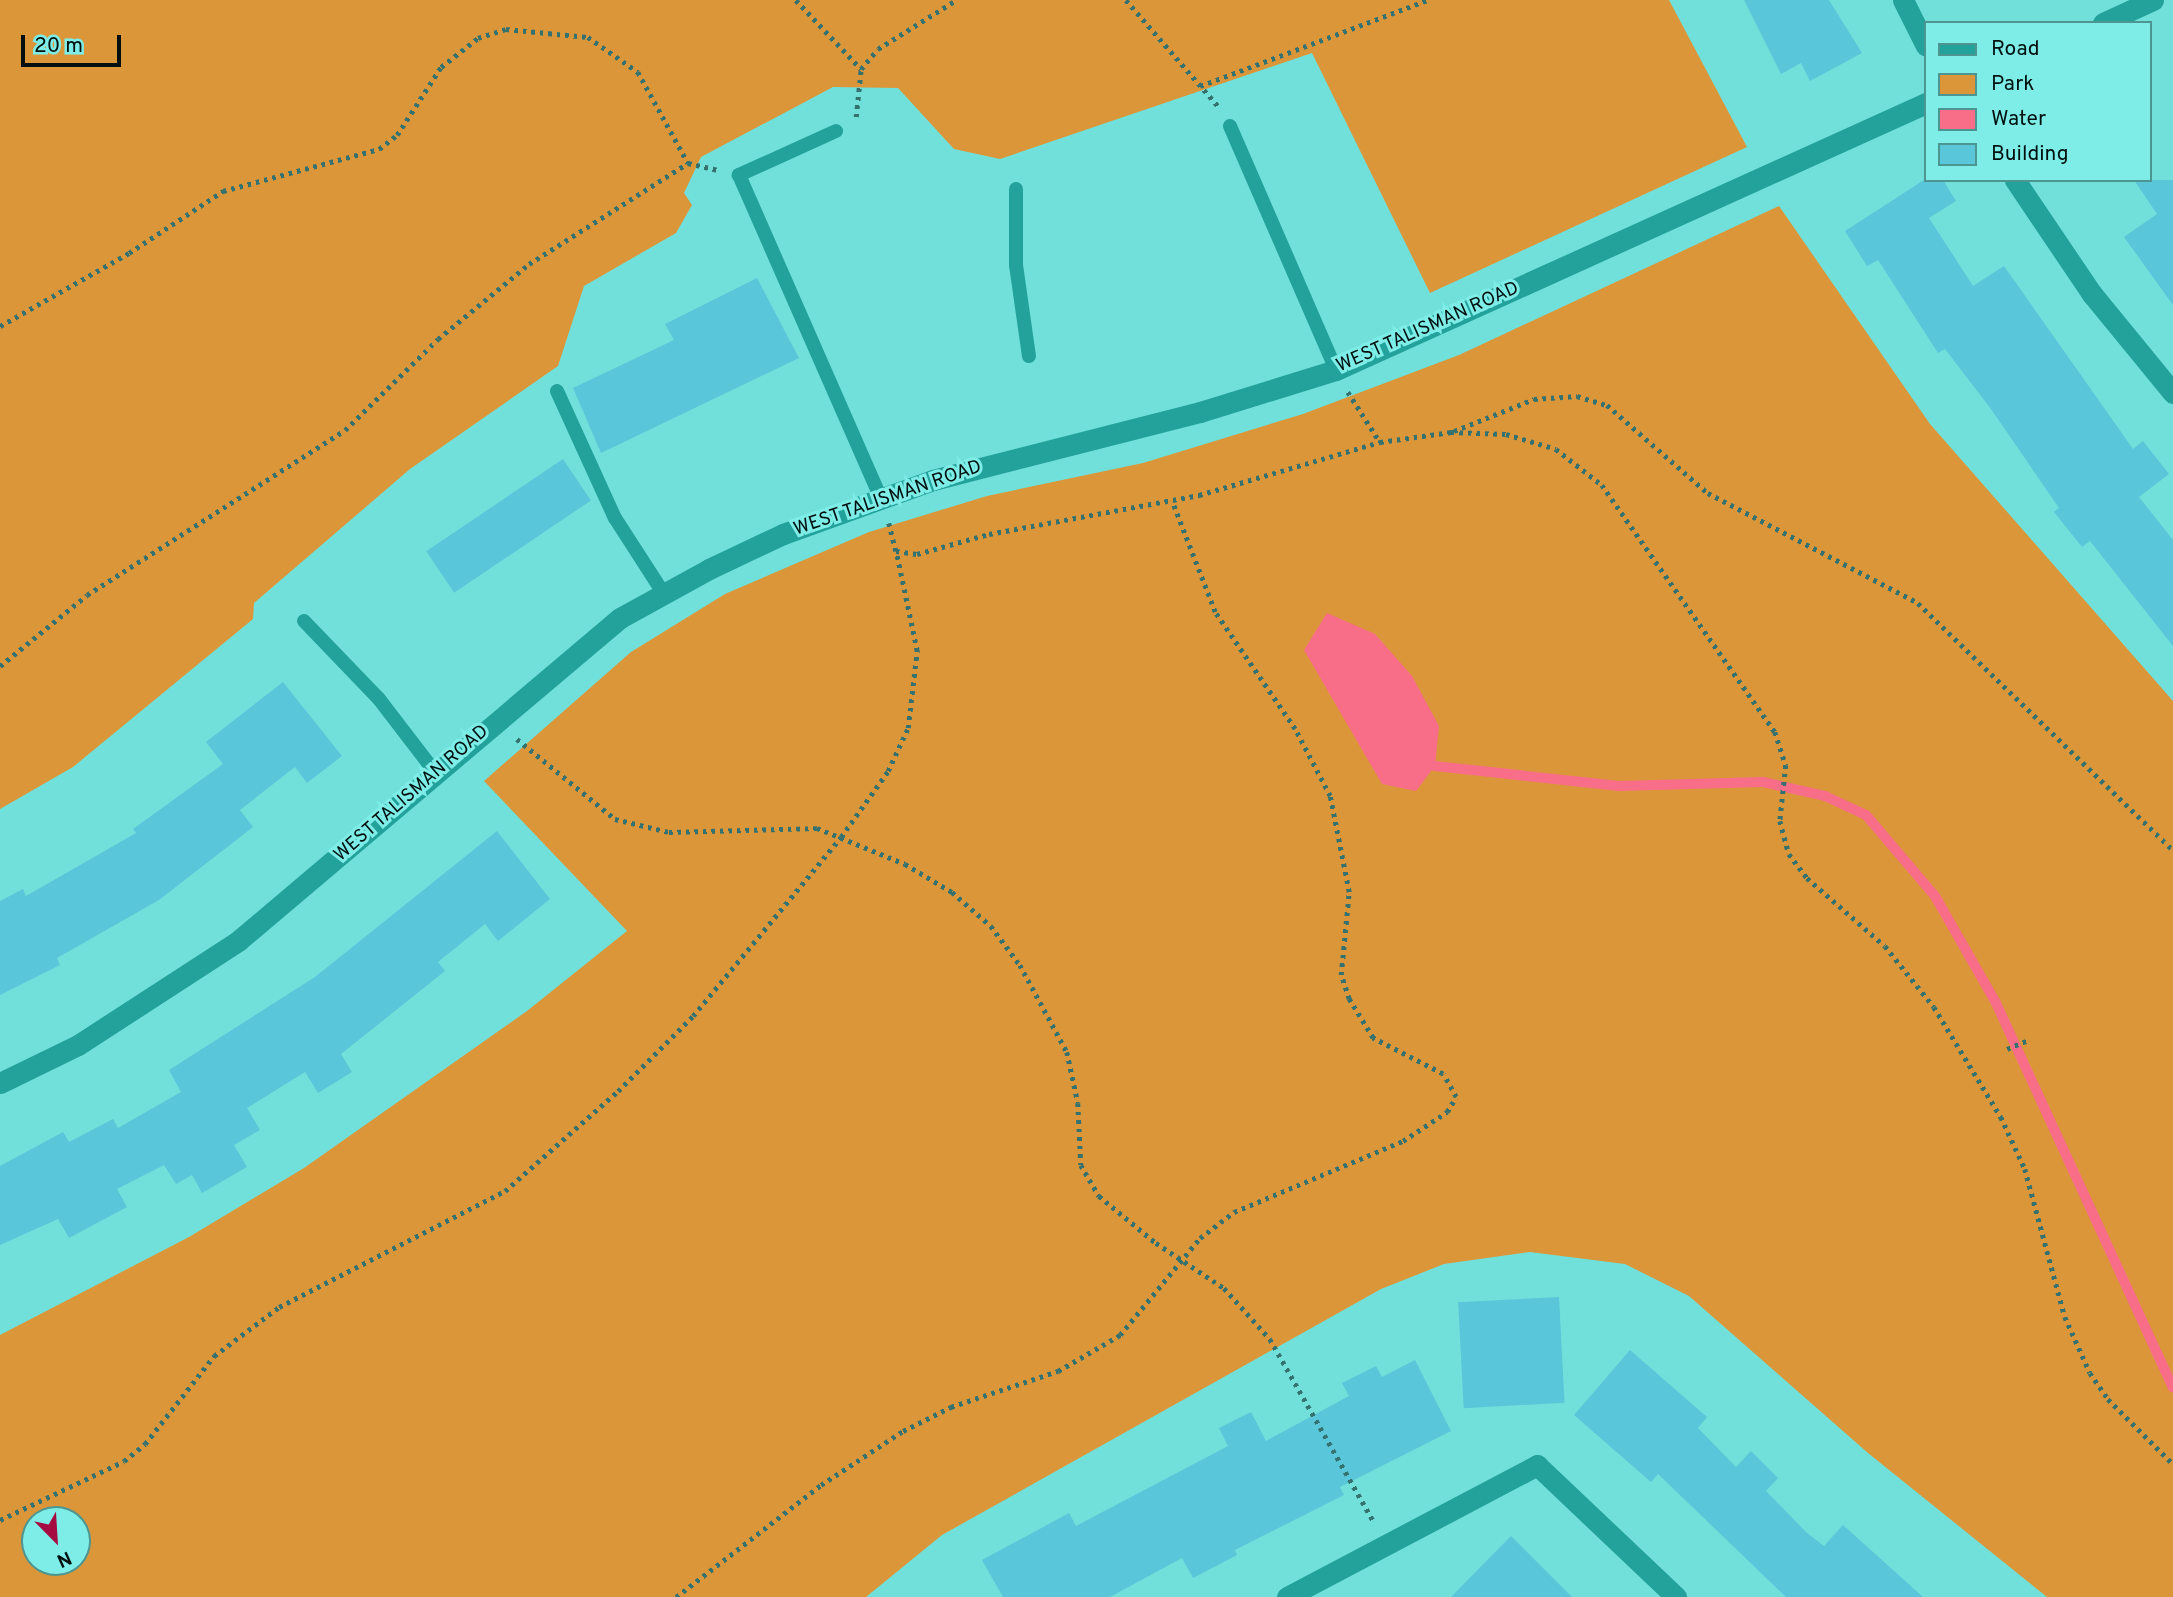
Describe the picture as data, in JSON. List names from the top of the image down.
{
  "streets": {
    "street": ["WEST TALISMAN ROAD"]
  },
  "legend": [
    "Road",
    "Park",
    "Water",
    "Building"
  ],
  "scale_bar": "20 m",
  "north": "bottom right"
}
